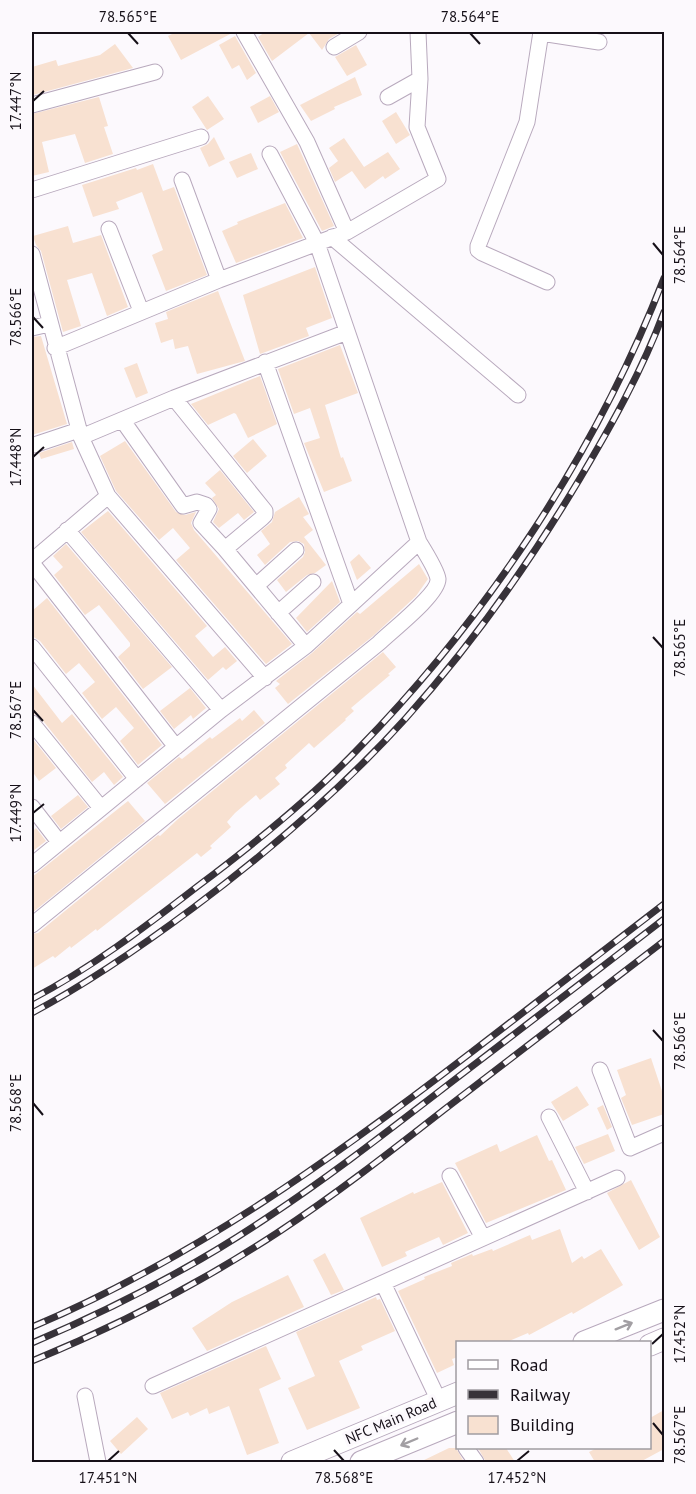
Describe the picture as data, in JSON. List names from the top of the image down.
{
  "streets": {
    "main road": ["NFC Main Road"]
  },
  "legend": ["Road", "Railway", "Building"],
  "coordinates": [
    "78.565°E",
    "78.564°E",
    "17.447°N",
    "78.566°E",
    "17.448°N",
    "78.567°E",
    "17.449°N",
    "78.568°E",
    "17.452°N",
    "17.451°N"
  ]
}
